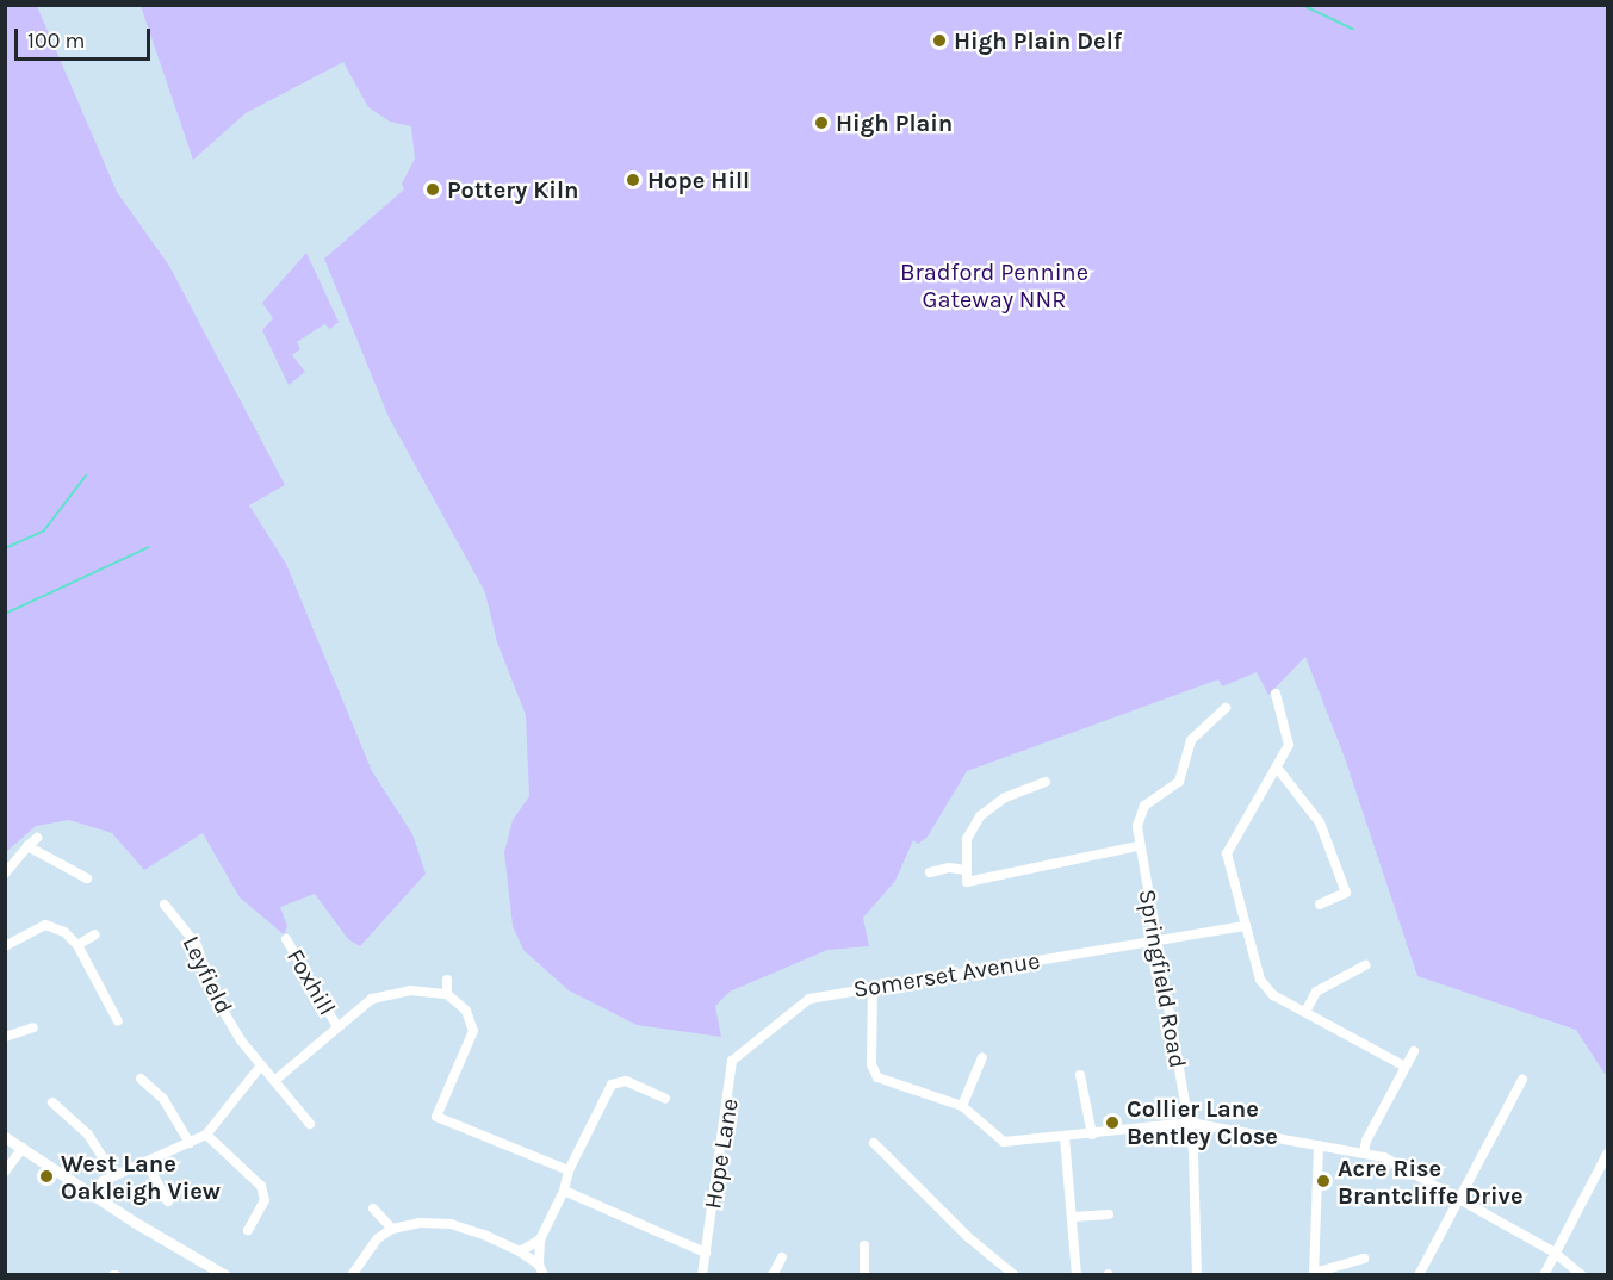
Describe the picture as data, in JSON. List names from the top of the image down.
{
  "streets": {
    "street": [
      "Leyfield",
      "Somerset Avenue",
      "Springfield Road",
      "Foxhill",
      "Hope Lane"
    ]
  },
  "crossings": [
    ["Somerset Avenue", "Springfield Road"],
    ["Somerset Avenue", "Hope Lane"]
  ],
  "parks": ["Bradford Pennine Gateway NNR"],
  "places": [
    "High Plain Delf",
    "High Plain",
    "Hope Hill",
    "Pottery Kiln",
    "Collier Lane Bentley Close",
    "West Lane Oakleigh View",
    "Acre Rise Brantcliffe Drive"
  ],
  "scale_bar": "100 m"
}
